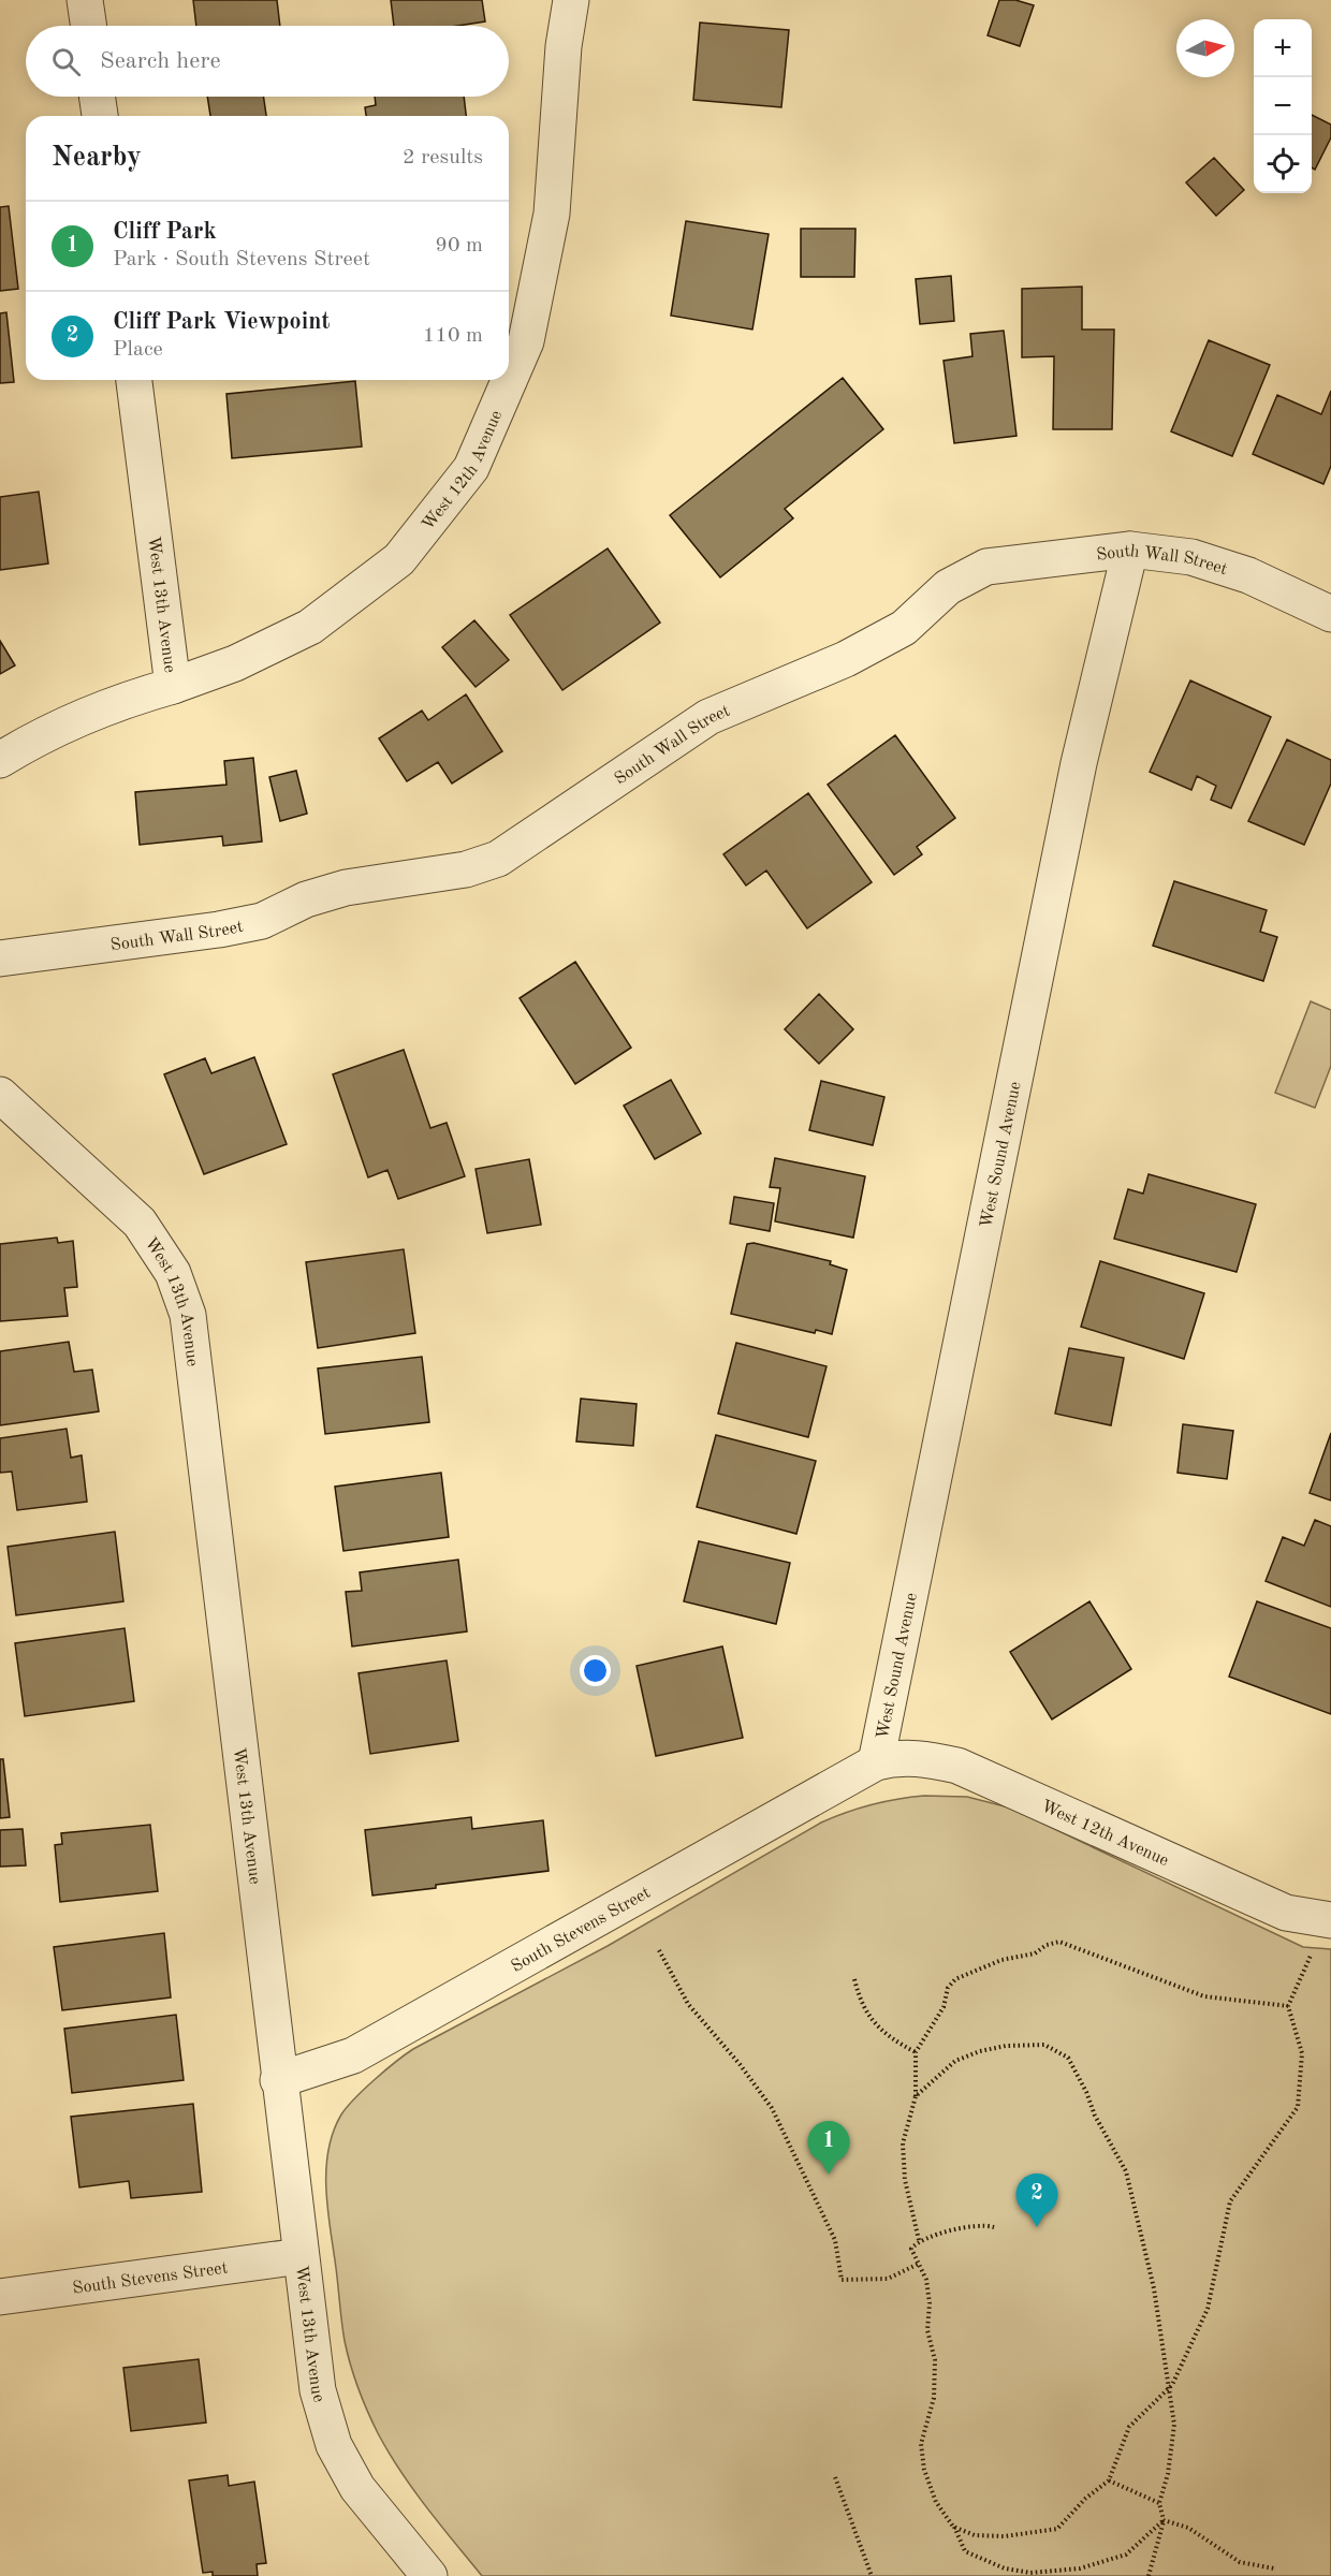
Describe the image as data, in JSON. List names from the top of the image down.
{
  "streets": {
    "street": [
      "West 12th Avenue",
      "South Wall Street",
      "West 13th Avenue",
      "West Sound Avenue",
      "South Stevens Street"
    ]
  },
  "crossings": [
    ["West 12th Avenue", "West 13th Avenue"],
    ["West 12th Avenue", "West Sound Avenue"],
    ["West 12th Avenue", "South Stevens Street"],
    ["South Wall Street", "West Sound Avenue"],
    ["West 13th Avenue", "South Stevens Street"],
    ["West Sound Avenue", "South Stevens Street"]
  ],
  "north": "right",
  "page": {
    "map_buttons": ["+", "−"],
    "search": "Search here",
    "heading": ["Nearby", "2 results"],
    "list": [
      {
        "mark": "1",
        "name": "Cliff Park",
        "note": "Park · South Stevens Street",
        "value": "90 m"
      },
      {
        "mark": "2",
        "name": "Cliff Park Viewpoint",
        "note": "Place",
        "value": "110 m"
      }
    ],
    "pins": ["1", "2"]
  }
}
